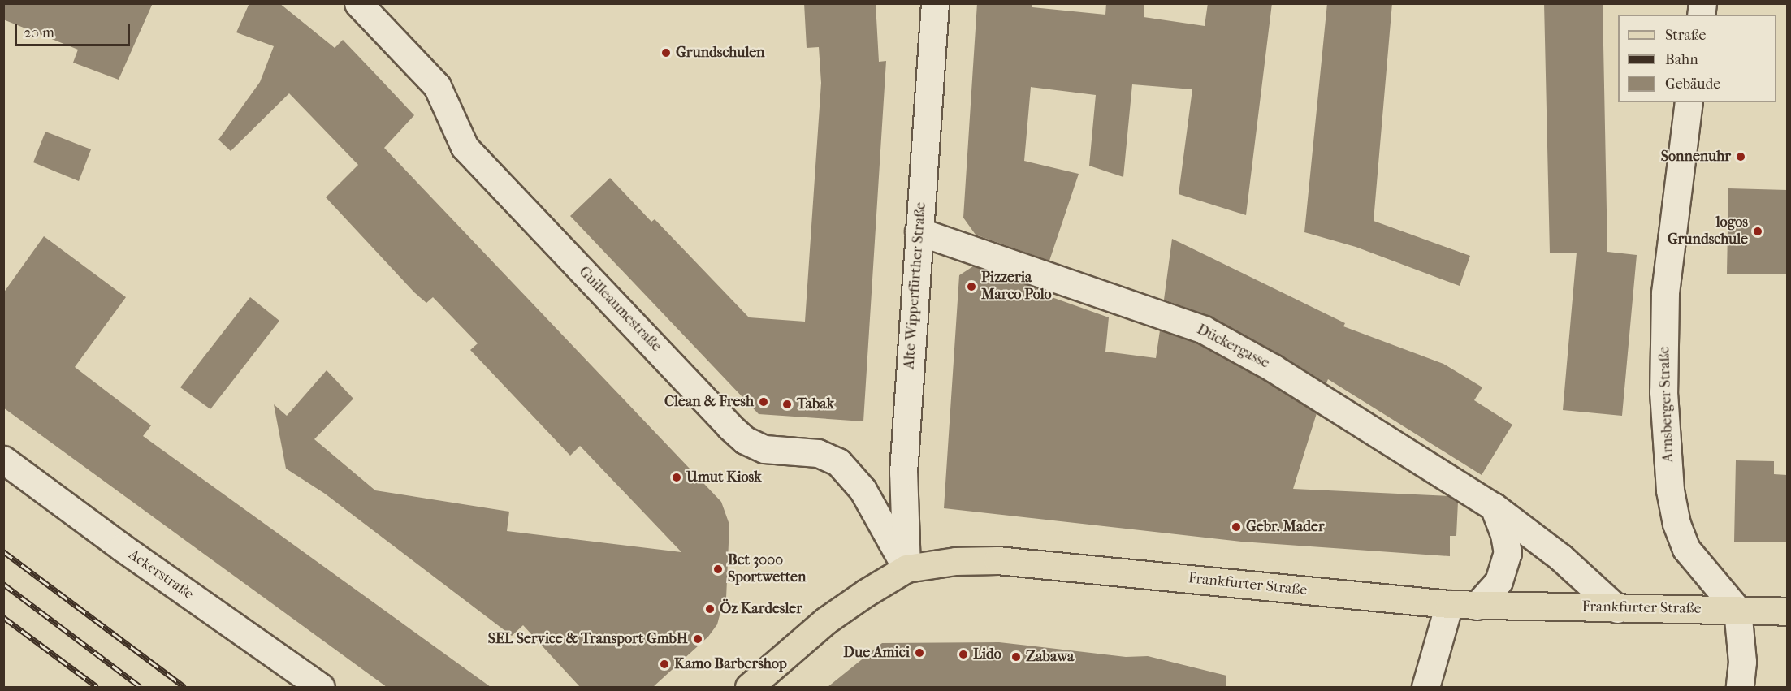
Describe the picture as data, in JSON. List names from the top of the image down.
{
  "streets": {
    "main road": ["Frankfurter Straße"],
    "street": [
      "Alte Wipperfürther Straße",
      "Guilleaumestraße",
      "Dückergasse",
      "Arnsberger Straße",
      "Ackerstraße"
    ]
  },
  "crossings": [
    ["Alte Wipperfürther Straße", "Guilleaumestraße"],
    ["Alte Wipperfürther Straße", "Dückergasse"],
    ["Alte Wipperfürther Straße", "Frankfurter Straße"],
    ["Guilleaumestraße", "Frankfurter Straße"],
    ["Dückergasse", "Frankfurter Straße"],
    ["Arnsberger Straße", "Frankfurter Straße"]
  ],
  "places": [
    "Grundschulen",
    "Sonnenuhr",
    "logos Grundschule",
    "Pizzeria Marco Polo",
    "Clean & Fresh",
    "Tabak",
    "Umut Kiosk",
    "Gebr. Mader",
    "Bet 3000 Sportwetten",
    "Öz Kardesler",
    "SEL Service & Transport GmbH",
    "Due Amici",
    "Lido",
    "Zabawa",
    "Kamo Barbershop"
  ],
  "legend": ["Straße", "Bahn", "Gebäude"],
  "scale_bar": "20 m"
}
